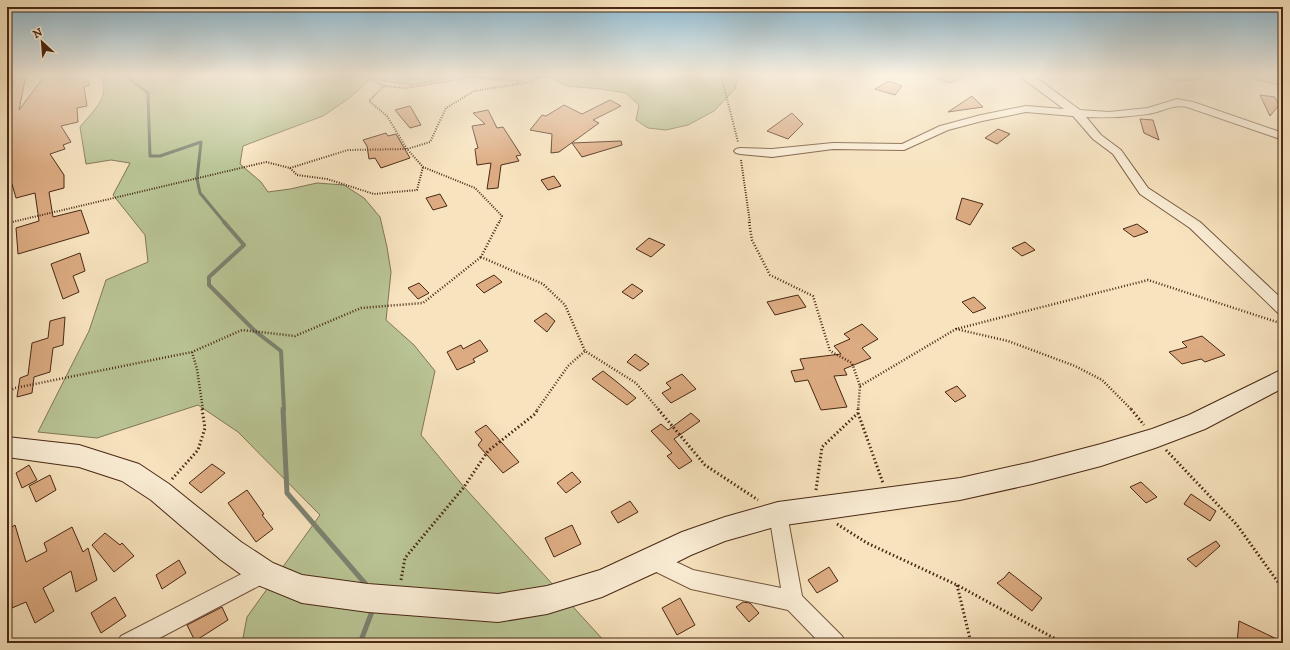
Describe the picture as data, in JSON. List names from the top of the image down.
{
  "north": "top left"
}
